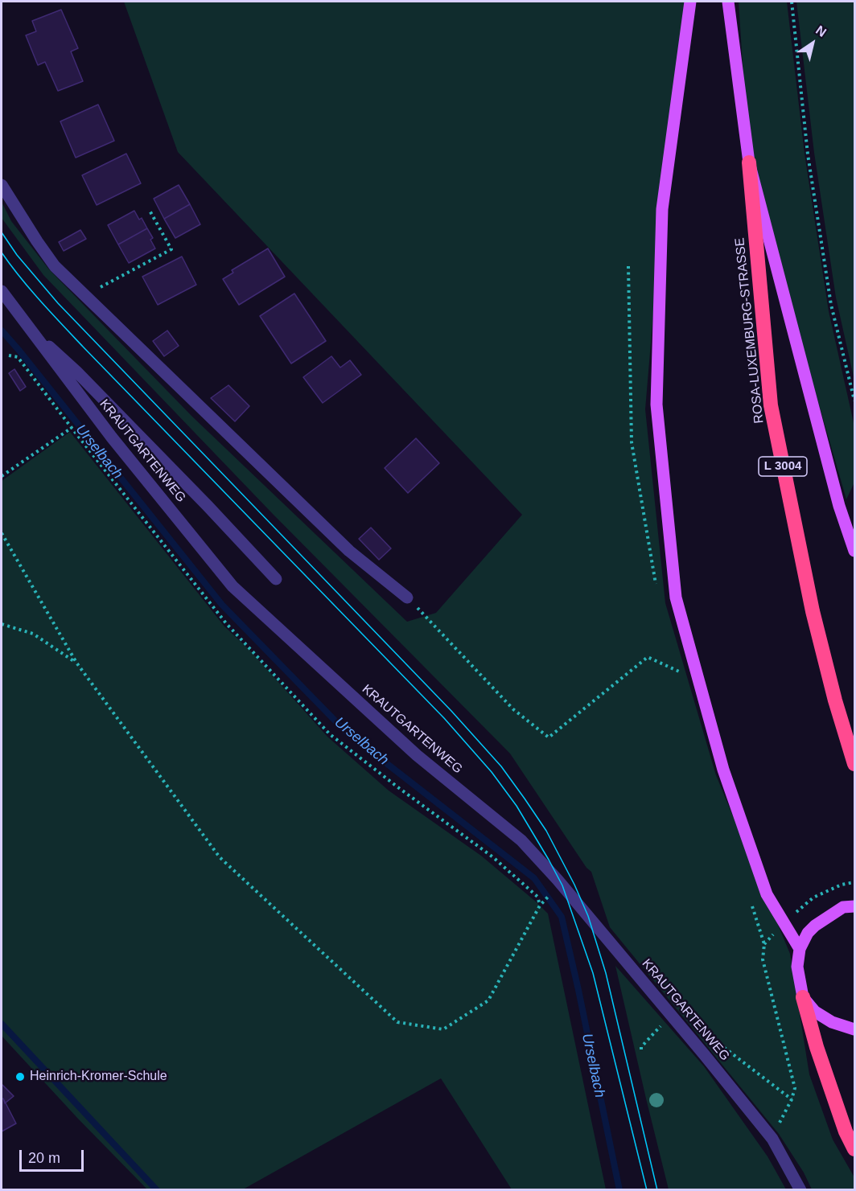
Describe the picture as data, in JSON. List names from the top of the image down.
{
  "streets": {
    "highway": ["ROSA-LUXEMBURG-STRASSE", "L 3004"],
    "street": ["KRAUTGARTENWEG"]
  },
  "water": ["Urselbach"],
  "places": ["Heinrich-Kromer-Schule"],
  "scale_bar": "20 m",
  "north": "top right"
}
